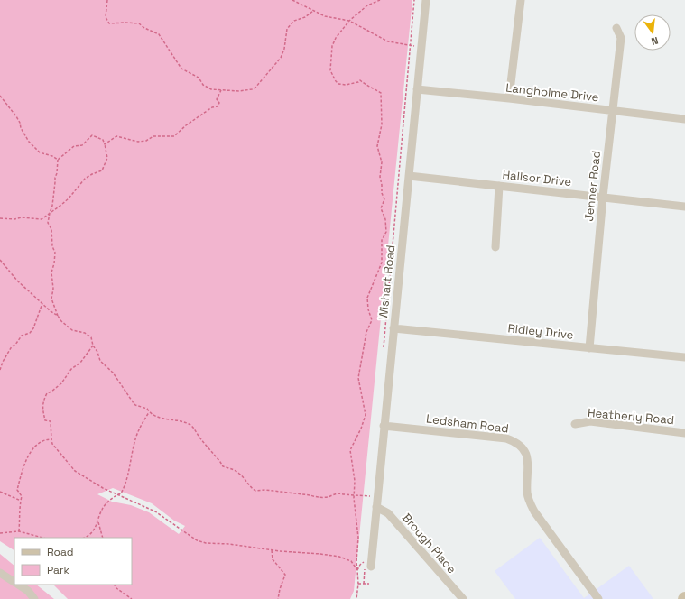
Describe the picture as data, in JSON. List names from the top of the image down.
{
  "streets": {
    "street": [
      "Langholme Drive",
      "Hallsor Drive",
      "Jenner Road",
      "Wishart Road",
      "Ridley Drive",
      "Heatherly Road",
      "Ledsham Road",
      "Brough Place"
    ]
  },
  "crossings": [
    ["Langholme Drive", "Jenner Road"],
    ["Langholme Drive", "Wishart Road"],
    ["Hallsor Drive", "Jenner Road"],
    ["Hallsor Drive", "Wishart Road"],
    ["Jenner Road", "Ridley Drive"],
    ["Wishart Road", "Ridley Drive"],
    ["Wishart Road", "Ledsham Road"],
    ["Wishart Road", "Brough Place"]
  ],
  "legend": ["Road", "Park"],
  "north": "bottom"
}
